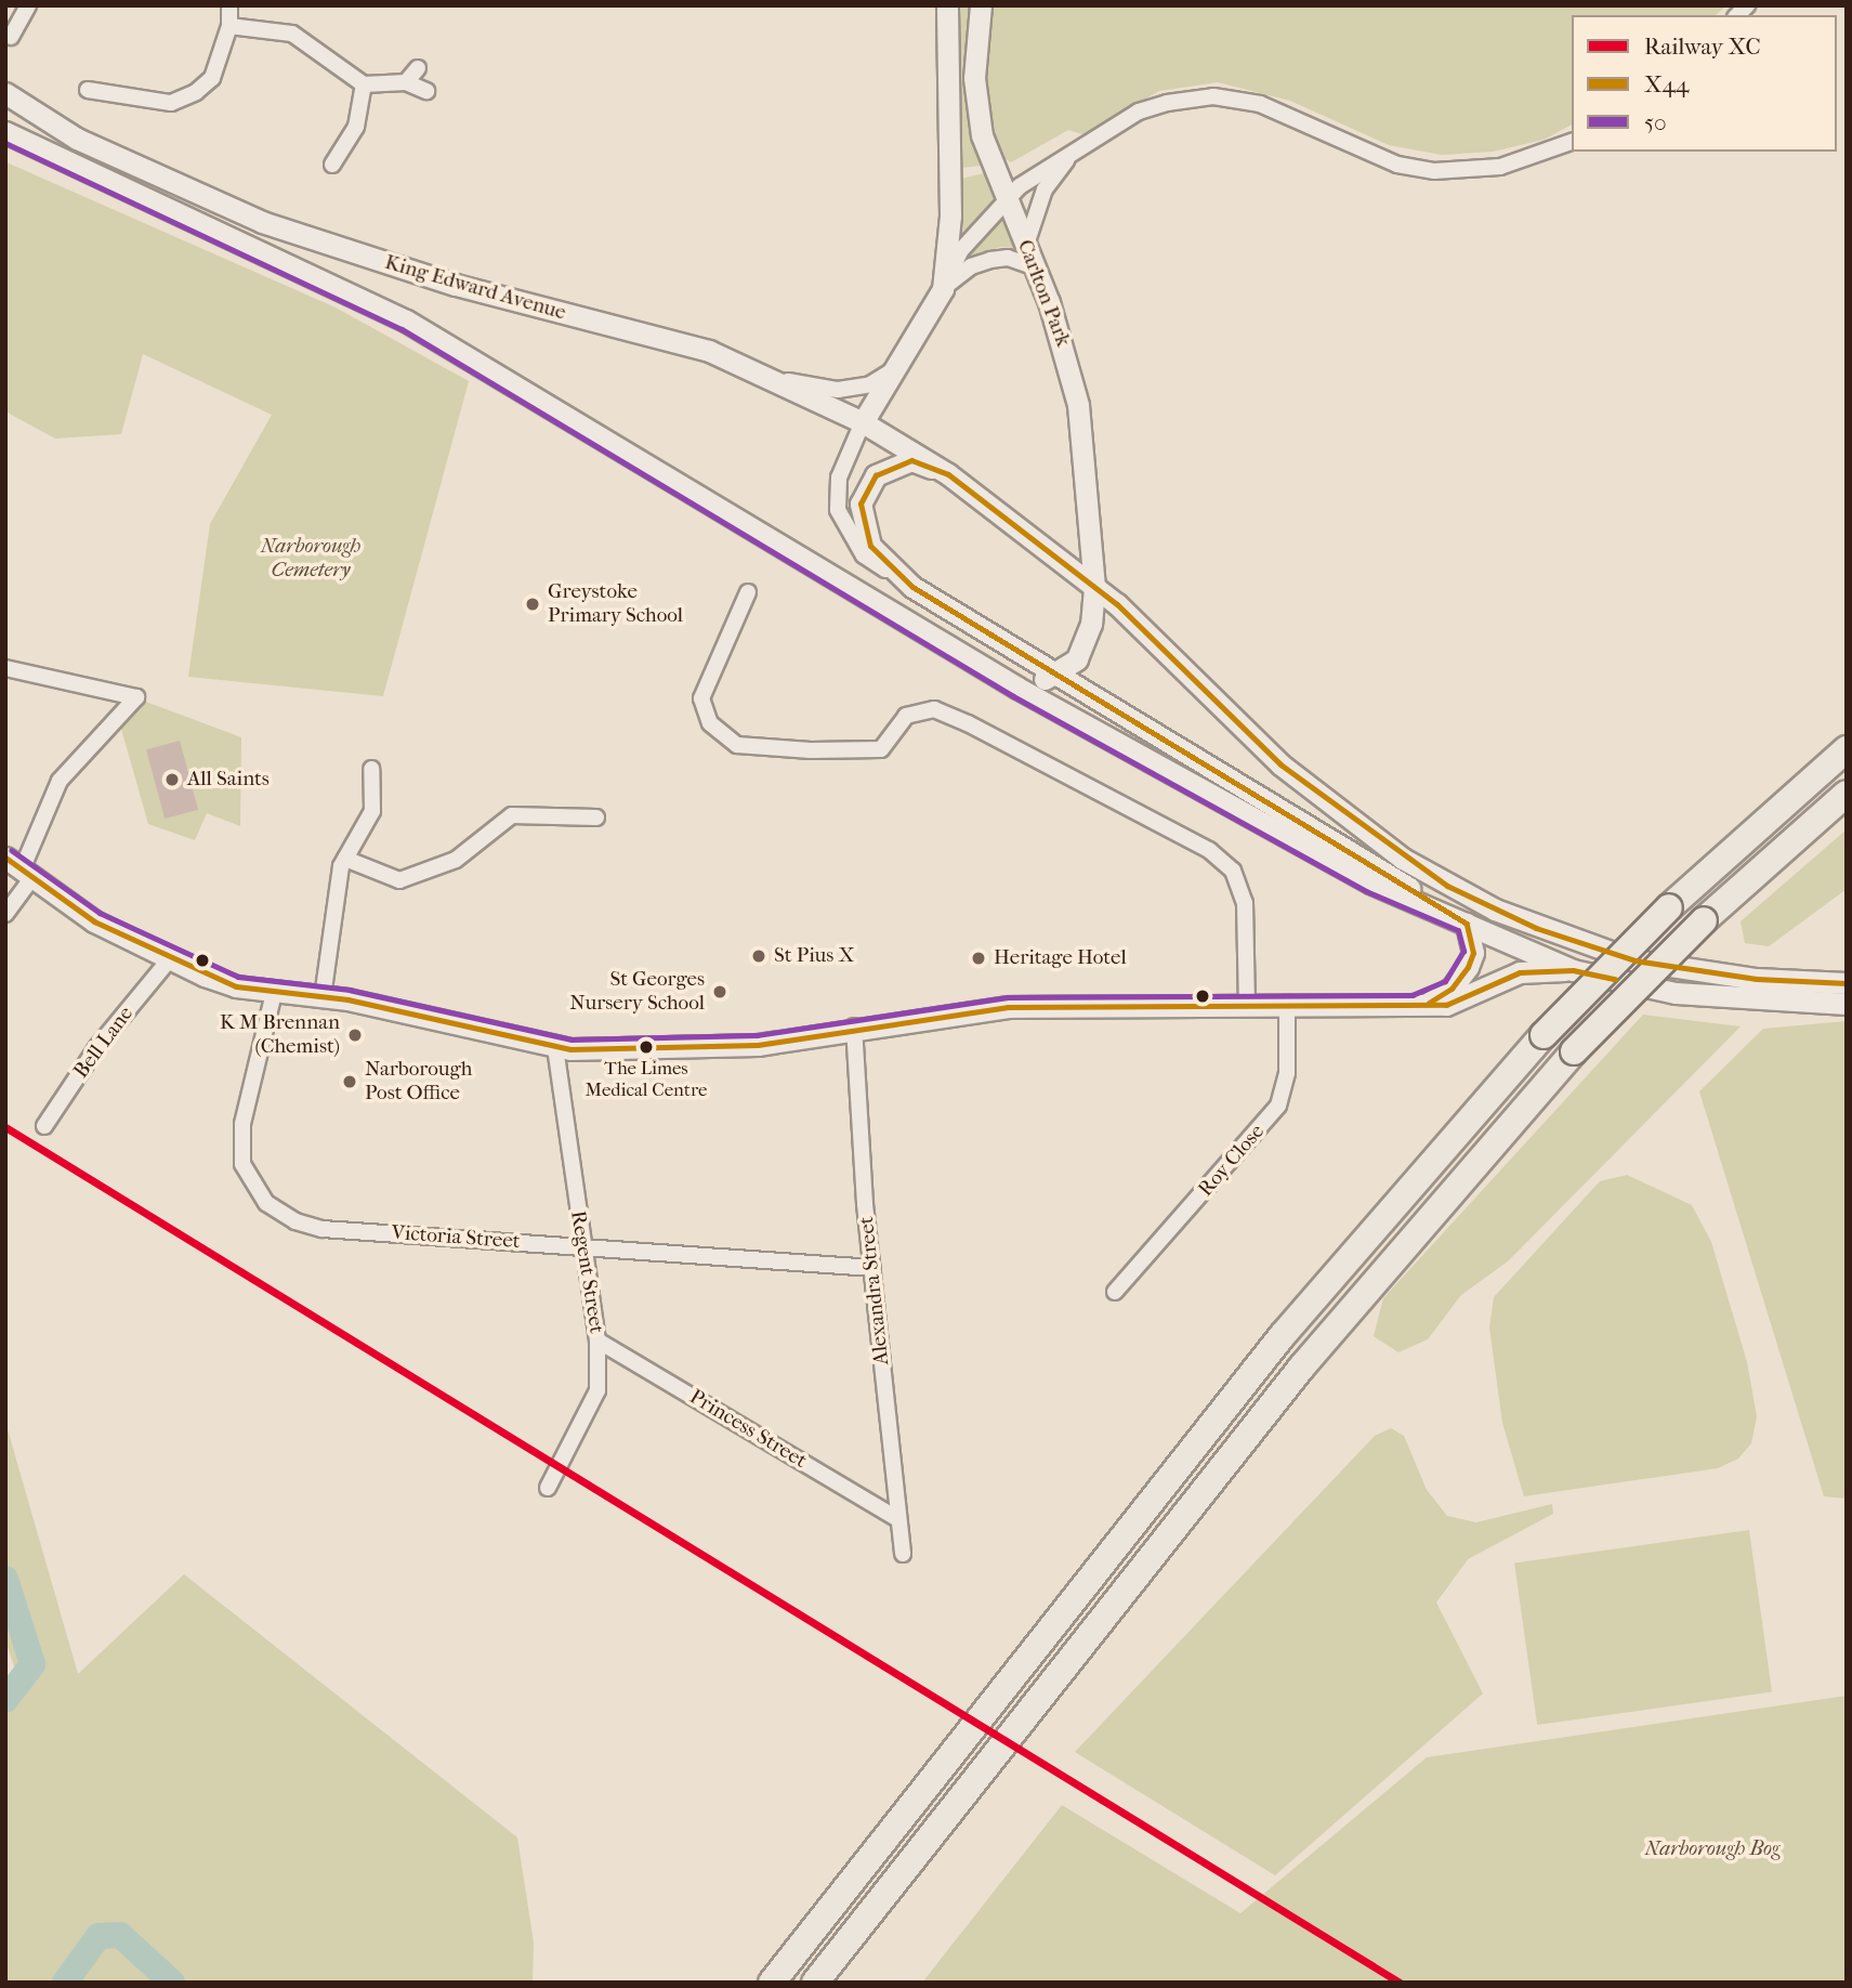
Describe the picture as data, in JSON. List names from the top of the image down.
{
  "streets": {
    "main road": ["King Edward Avenue", "Carlton Park"],
    "street": [
      "Bell Lane",
      "Roy Close",
      "Victoria Street",
      "Regent Street",
      "Alexandra Street",
      "Princess Street"
    ]
  },
  "crossings": [
    ["King Edward Avenue", "Carlton Park"],
    ["Victoria Street", "Regent Street"],
    ["Victoria Street", "Alexandra Street"],
    ["Regent Street", "Princess Street"],
    ["Alexandra Street", "Princess Street"]
  ],
  "parks": ["Narborough Cemetery", "Narborough Bog"],
  "places": [
    "Greystoke Primary School",
    "All Saints",
    "St Pius X",
    "Heritage Hotel",
    "St Georges Nursery School",
    "K M Brennan (Chemist)",
    "The Limes Medical Centre",
    "Narborough Post Office"
  ],
  "lines": ["transit line 50", "transit line X44", "rail line XC"],
  "legend": ["Railway XC", "X44", "50"]
}
